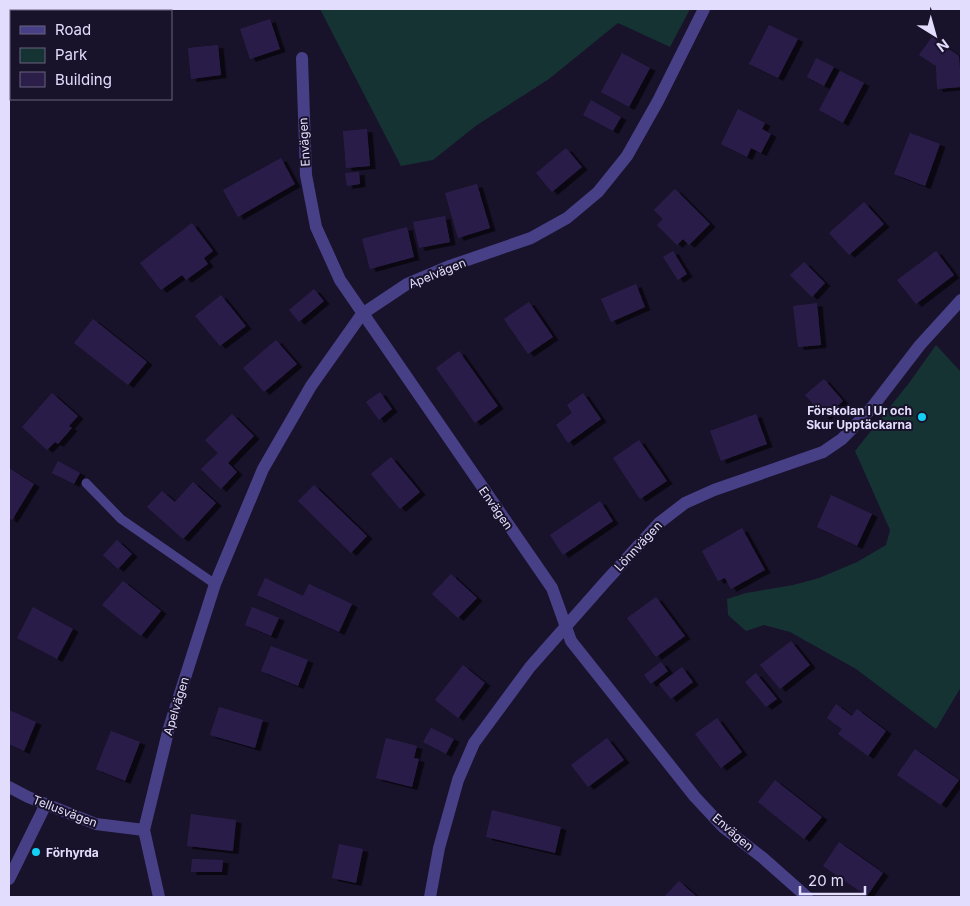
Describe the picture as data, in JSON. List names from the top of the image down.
{
  "streets": {
    "street": [
      "Envägen",
      "Apelvägen",
      "Lönnvägen",
      "Tellusvägen"
    ]
  },
  "crossings": [
    ["Envägen", "Apelvägen"],
    ["Envägen", "Lönnvägen"],
    ["Apelvägen", "Tellusvägen"]
  ],
  "places": ["Förskolan I Ur och Skur Upptäckarna", "Förhyrda"],
  "legend": ["Road", "Park", "Building"],
  "scale_bar": "20 m",
  "north": "bottom right"
}
